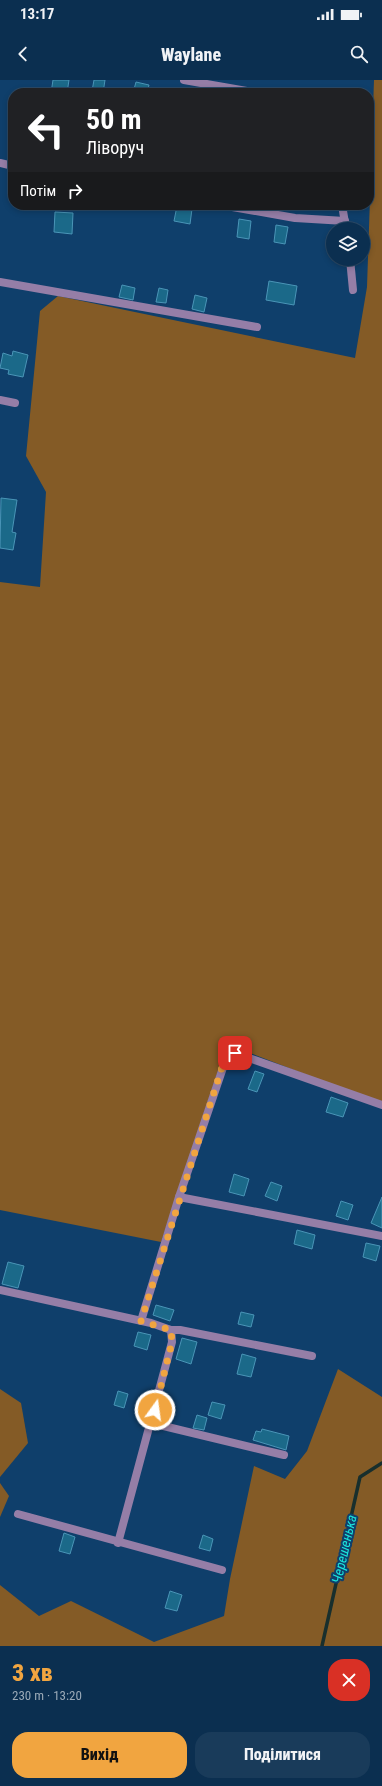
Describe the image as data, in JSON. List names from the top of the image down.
{
  "water": ["Черешенька"],
  "page": {
    "status": "13:17",
    "header": "Waylane",
    "turn": ["50 m", "Ліворуч"],
    "then": "Потім",
    "heading": ["3 хв", "230 m · 13:20"],
    "buttons": ["Вихід", "Поділитися"]
  }
}
